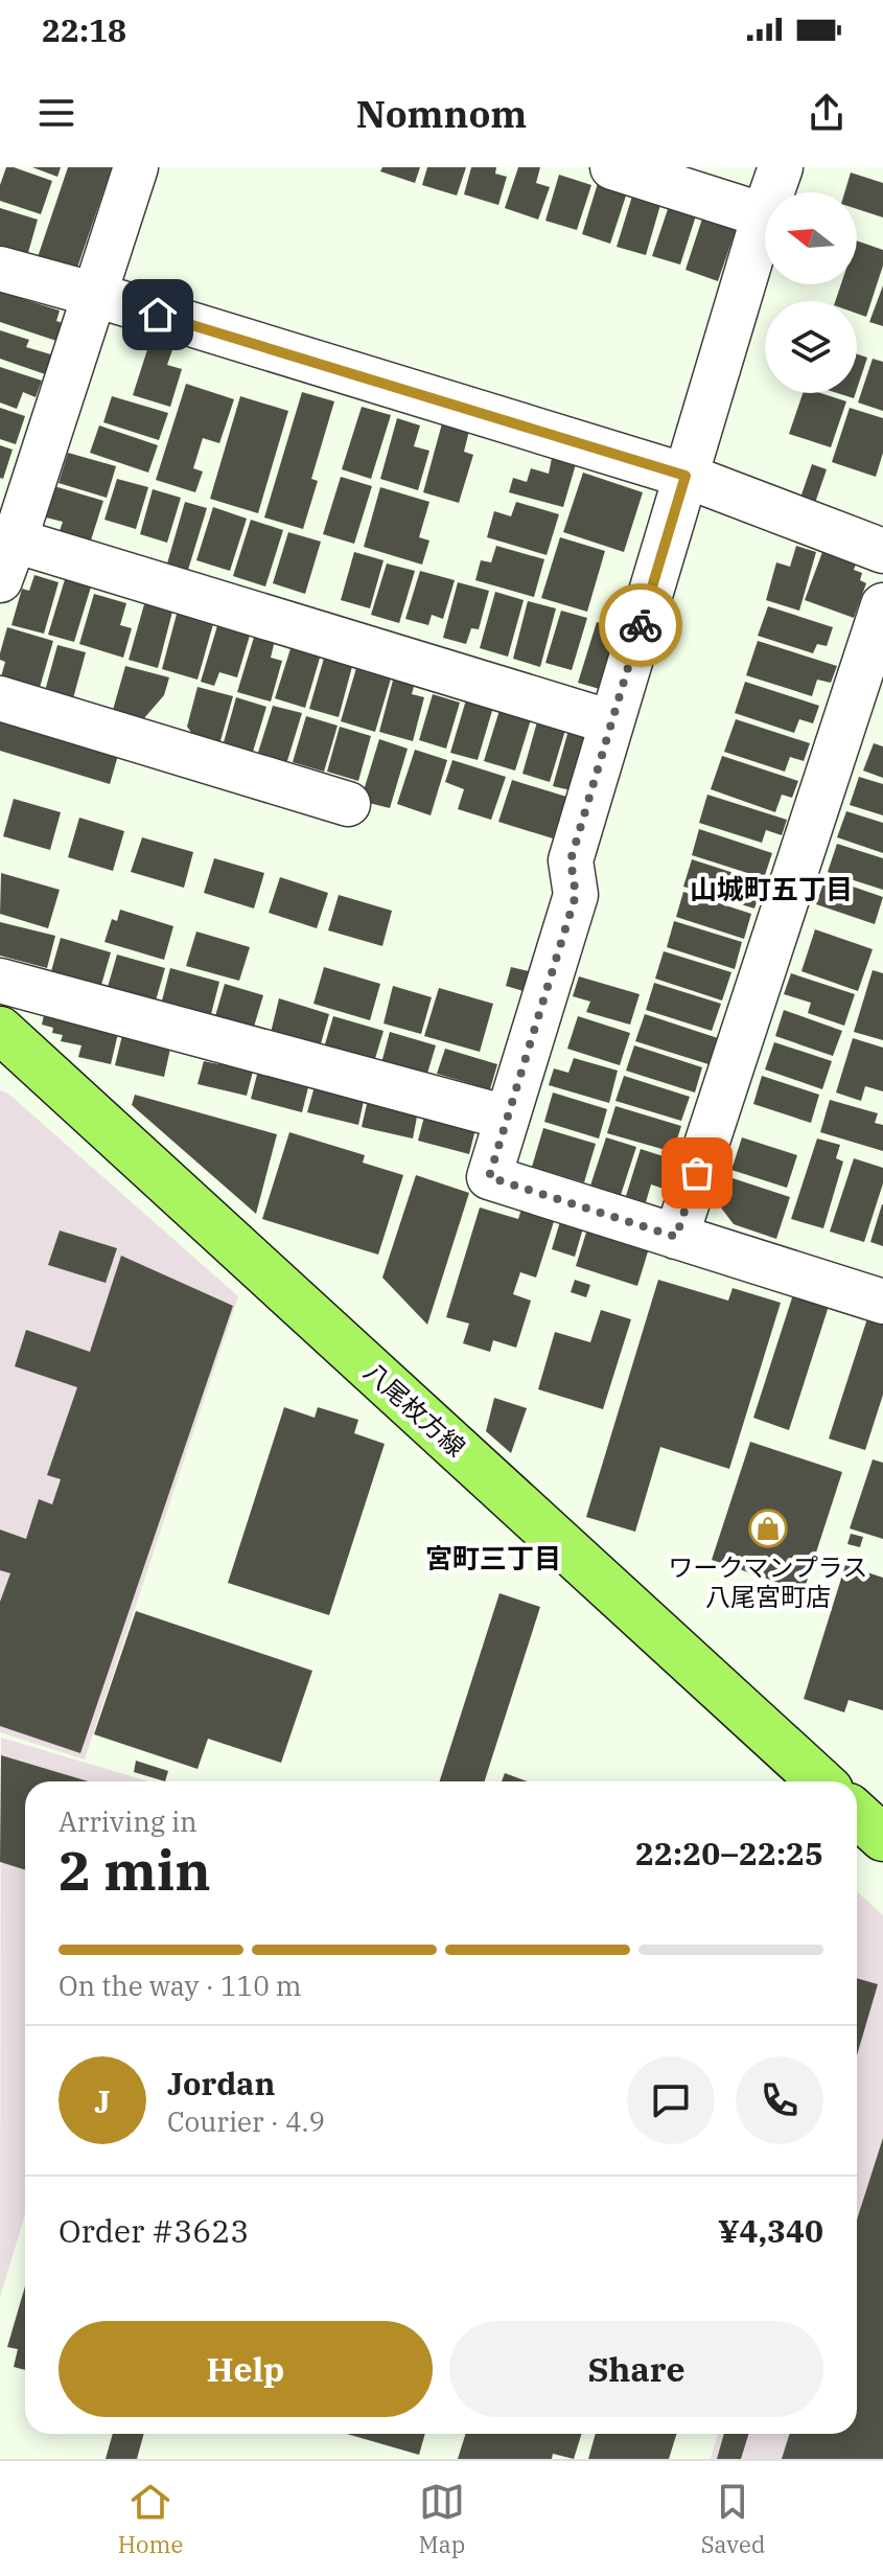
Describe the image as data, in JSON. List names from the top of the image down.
{
  "streets": {
    "main road": ["八尾枚方線"]
  },
  "districts": ["山城町五丁目", "宮町三丁目"],
  "places": {
    "shop": ["ワークマンプラス 八尾宮町店"]
  },
  "north": "left",
  "page": {
    "status": "22:18",
    "header": "Nomnom",
    "heading": ["2 min", "Arriving in", "22:20–22:25"],
    "panel": [
      "Jordan",
      "Courier · 4.9",
      "Order #3623",
      "¥4,340"
    ],
    "bar": "On the way · 110 m",
    "round": "J",
    "buttons": ["Help", "Share"],
    "tabs": ["Home", "Map", "Saved"]
  }
}
